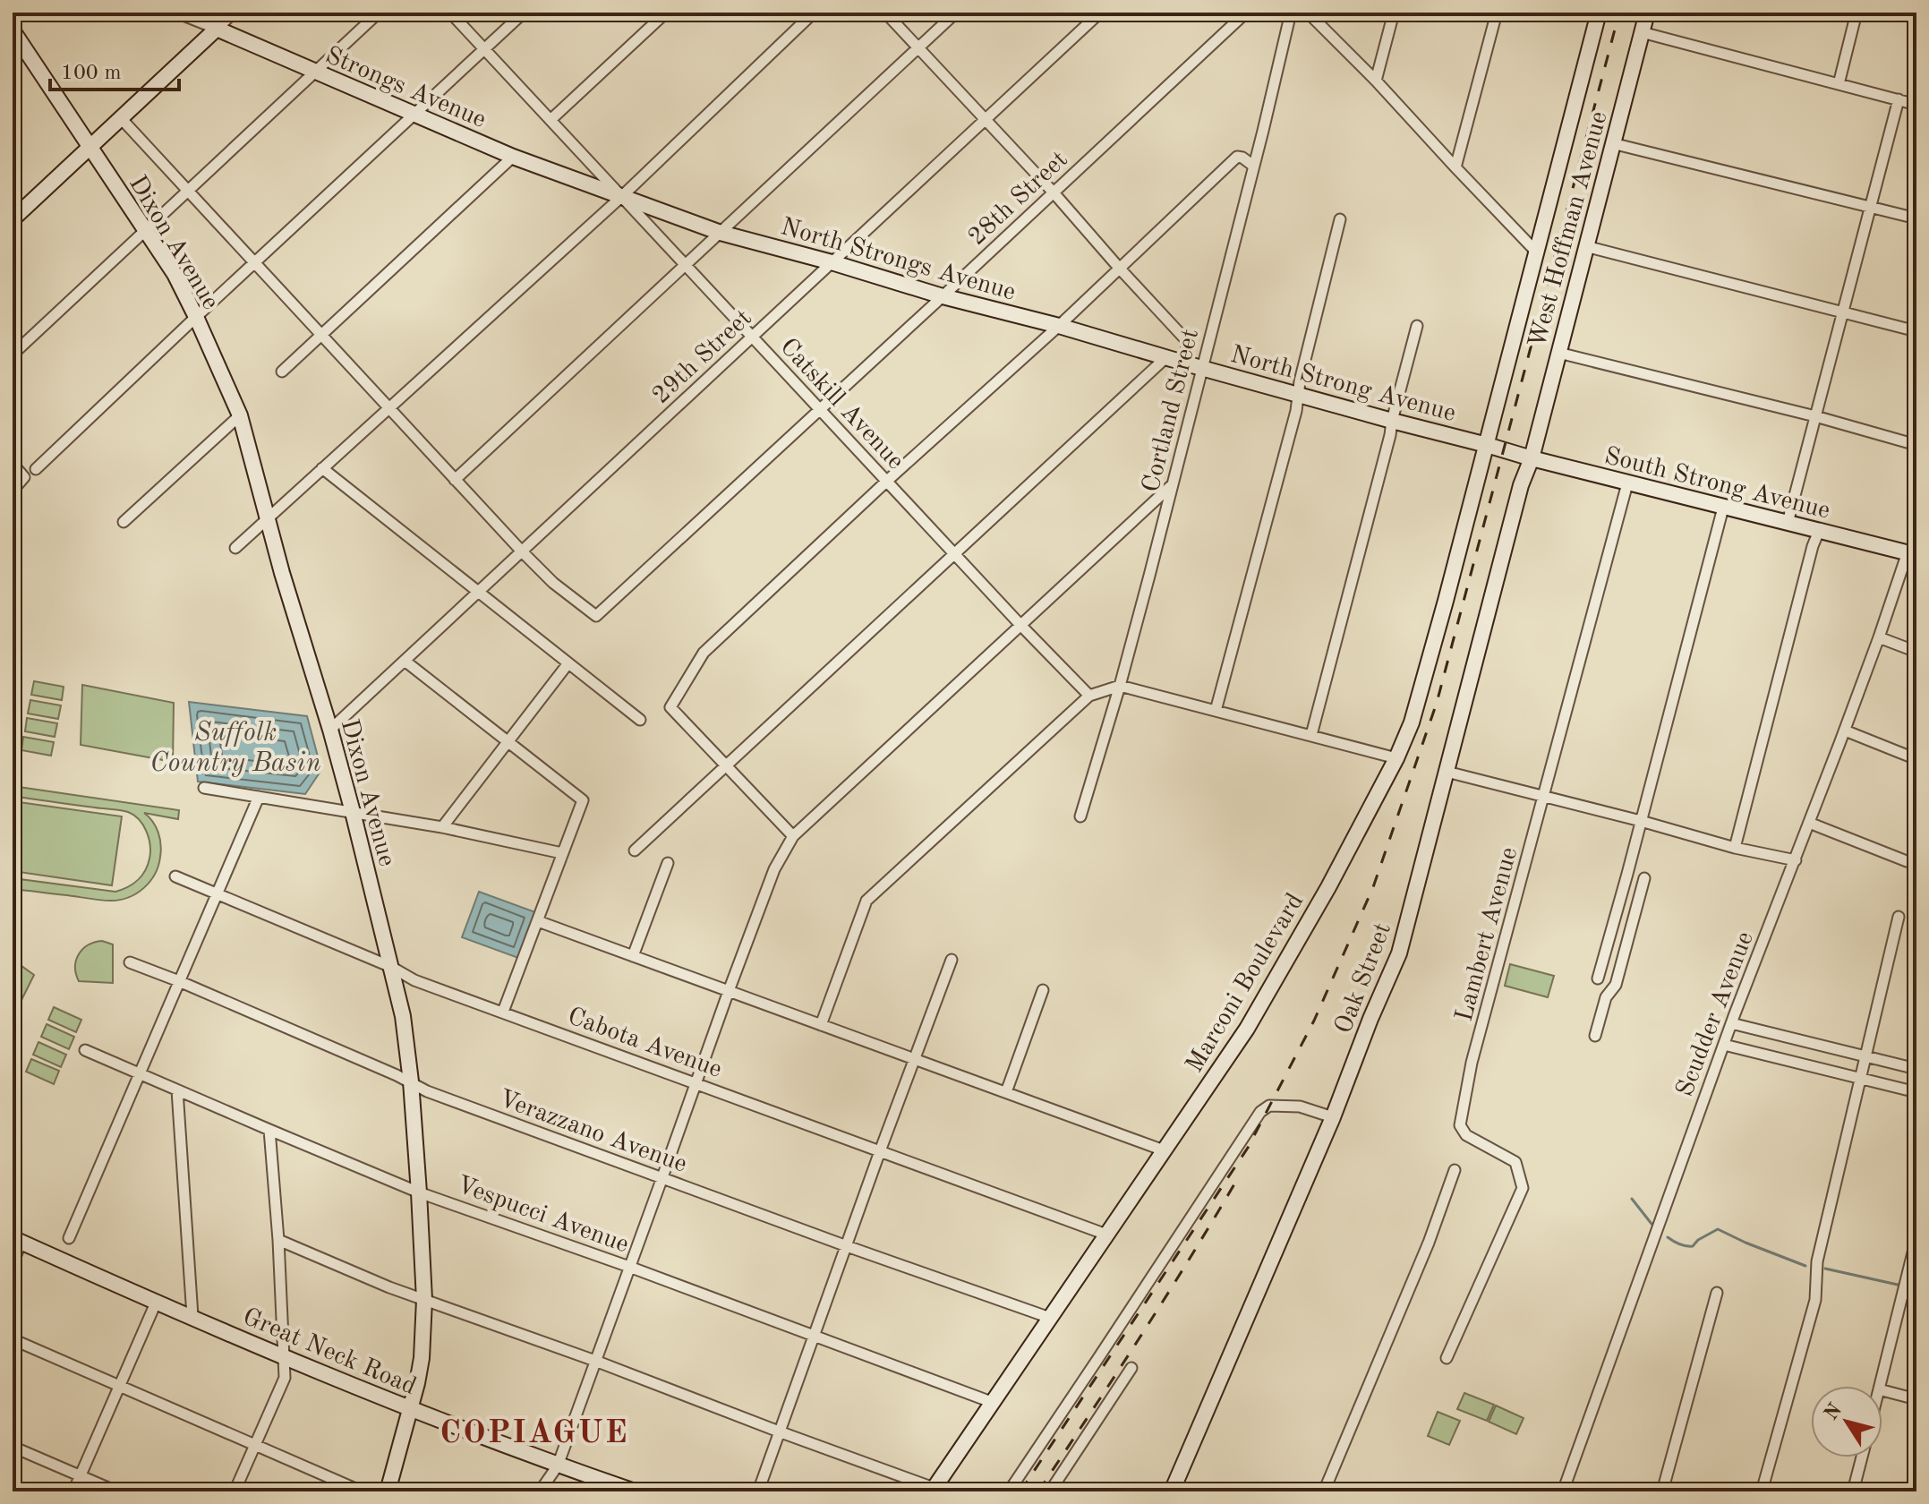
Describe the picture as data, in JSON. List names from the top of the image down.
{
  "streets": {
    "main road": [
      "Strongs Avenue",
      "West Hoffman Avenue",
      "Dixon Avenue",
      "North Strongs Avenue",
      "North Strong Avenue",
      "South Strong Avenue",
      "Oak Street",
      "Marconi Boulevard",
      "Great Neck Road"
    ],
    "street": [
      "28th Street",
      "29th Street",
      "Catskill Avenue",
      "Cortland Street",
      "Lambert Avenue",
      "Scudder Avenue",
      "Cabota Avenue",
      "Verazzano Avenue",
      "Vespucci Avenue"
    ]
  },
  "crossings": [
    ["Strongs Avenue", "North Strongs Avenue"],
    ["Strongs Avenue", "Catskill Avenue"],
    ["28th Street", "North Strongs Avenue"],
    ["28th Street", "29th Street"],
    ["28th Street", "Catskill Avenue"],
    ["West Hoffman Avenue", "North Strong Avenue"],
    ["West Hoffman Avenue", "South Strong Avenue"],
    ["West Hoffman Avenue", "Oak Street"],
    ["West Hoffman Avenue", "Marconi Boulevard"],
    ["Dixon Avenue", "29th Street"],
    ["Dixon Avenue", "Cabota Avenue"],
    ["Dixon Avenue", "Verazzano Avenue"],
    ["Dixon Avenue", "Vespucci Avenue"],
    ["Dixon Avenue", "Great Neck Road"],
    ["North Strongs Avenue", "29th Street"],
    ["North Strongs Avenue", "North Strong Avenue"],
    ["North Strongs Avenue", "Catskill Avenue"],
    ["29th Street", "Catskill Avenue"],
    ["North Strong Avenue", "Cortland Street"],
    ["North Strong Avenue", "South Strong Avenue"],
    ["North Strong Avenue", "Marconi Boulevard"],
    ["South Strong Avenue", "Lambert Avenue"],
    ["South Strong Avenue", "Oak Street"],
    ["South Strong Avenue", "Scudder Avenue"],
    ["Marconi Boulevard", "Cabota Avenue"],
    ["Marconi Boulevard", "Verazzano Avenue"],
    ["Marconi Boulevard", "Vespucci Avenue"]
  ],
  "districts": ["COPIAGUE"],
  "water": ["Suffolk Country Basin"],
  "scale_bar": "100 m",
  "north": "top left"
}
